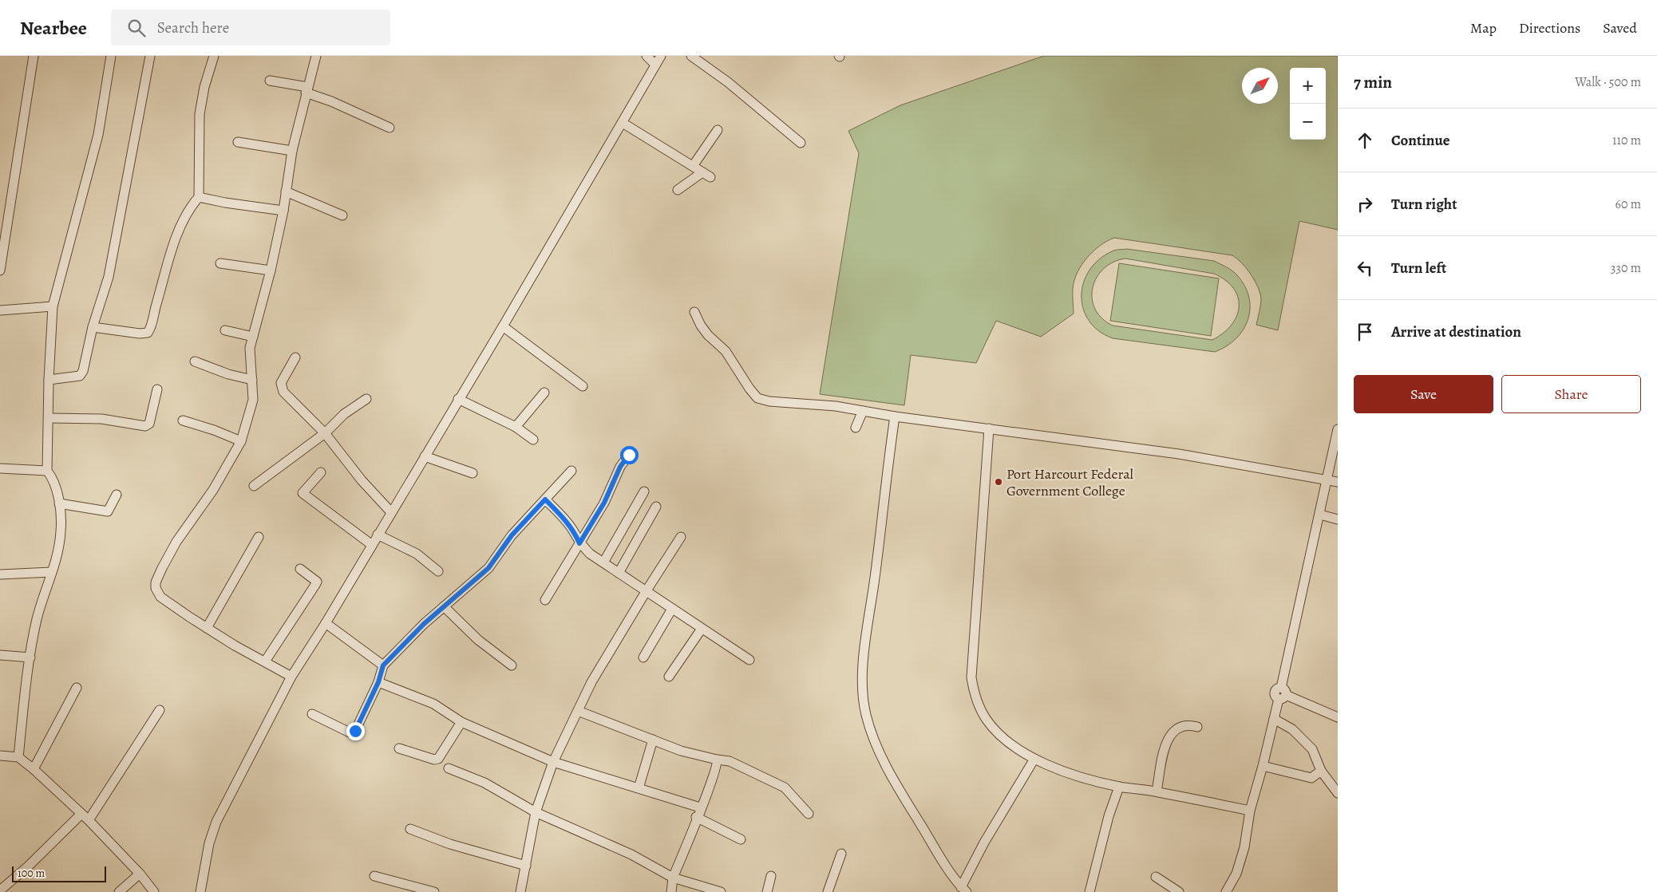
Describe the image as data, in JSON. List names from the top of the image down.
{
  "places": ["Port Harcourt Federal Government College"],
  "scale_bar": "100 m",
  "north": "top right",
  "page": {
    "header": "Nearbee",
    "search": "Search here",
    "nav": ["Map", "Directions", "Saved"],
    "heading": ["7 min", "Walk · 500 m"],
    "map_buttons": ["+", "−"],
    "list": [
      ["Continue", "110 m"],
      ["Turn right", "60 m"],
      ["Turn left", "330 m"],
      "Arrive at destination"
    ],
    "buttons": ["Save", "Share"],
    "scale": "100 m"
  }
}
